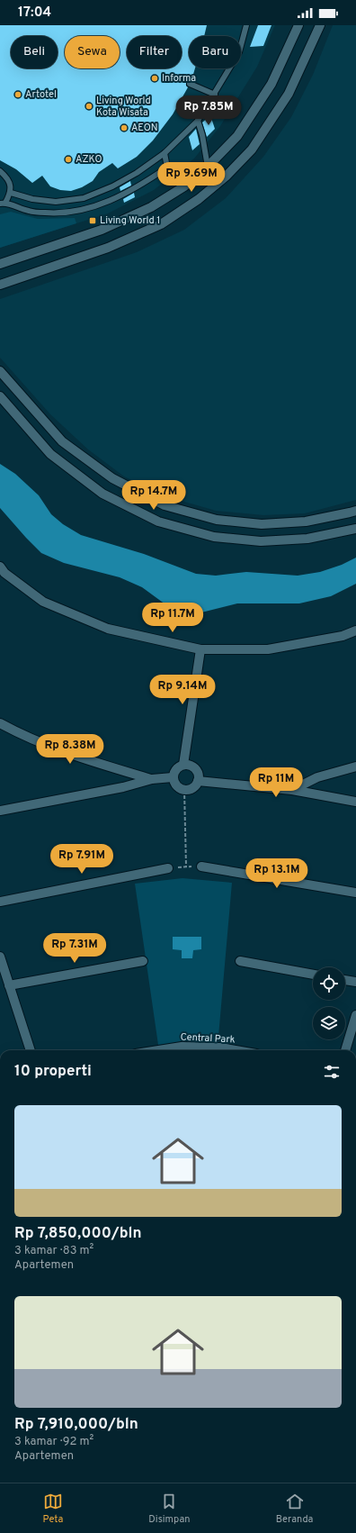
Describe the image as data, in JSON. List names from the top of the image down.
{
  "streets": {
    "street": ["Central Park"]
  },
  "places": {
    "other": [
      "Informa",
      "Artotel",
      "Living World Kota Wisata",
      "AEON",
      "AZKO"
    ],
    "transit": ["Living World 1"]
  },
  "page": {
    "status": "17:04",
    "chip": [
      "Beli",
      "Sewa",
      "Filter",
      "Baru"
    ],
    "price": [
      "Rp 7.85M",
      "Rp 9.69M",
      "Rp 14.7M",
      "Rp 11.7M",
      "Rp 9.14M",
      "Rp 8.38M",
      "Rp 11M",
      "Rp 7.91M",
      "Rp 13.1M",
      "Rp 7.31M"
    ],
    "heading": "10 properti",
    "list": [
      {
        "name": "Rp 7,850,000/bln",
        "note": "3 kamar · 83 m² · Apartemen"
      },
      {
        "name": "Rp 7,910,000/bln",
        "note": "3 kamar · 92 m² · Apartemen"
      }
    ],
    "tabs": ["Peta", "Disimpan", "Beranda"]
  }
}
